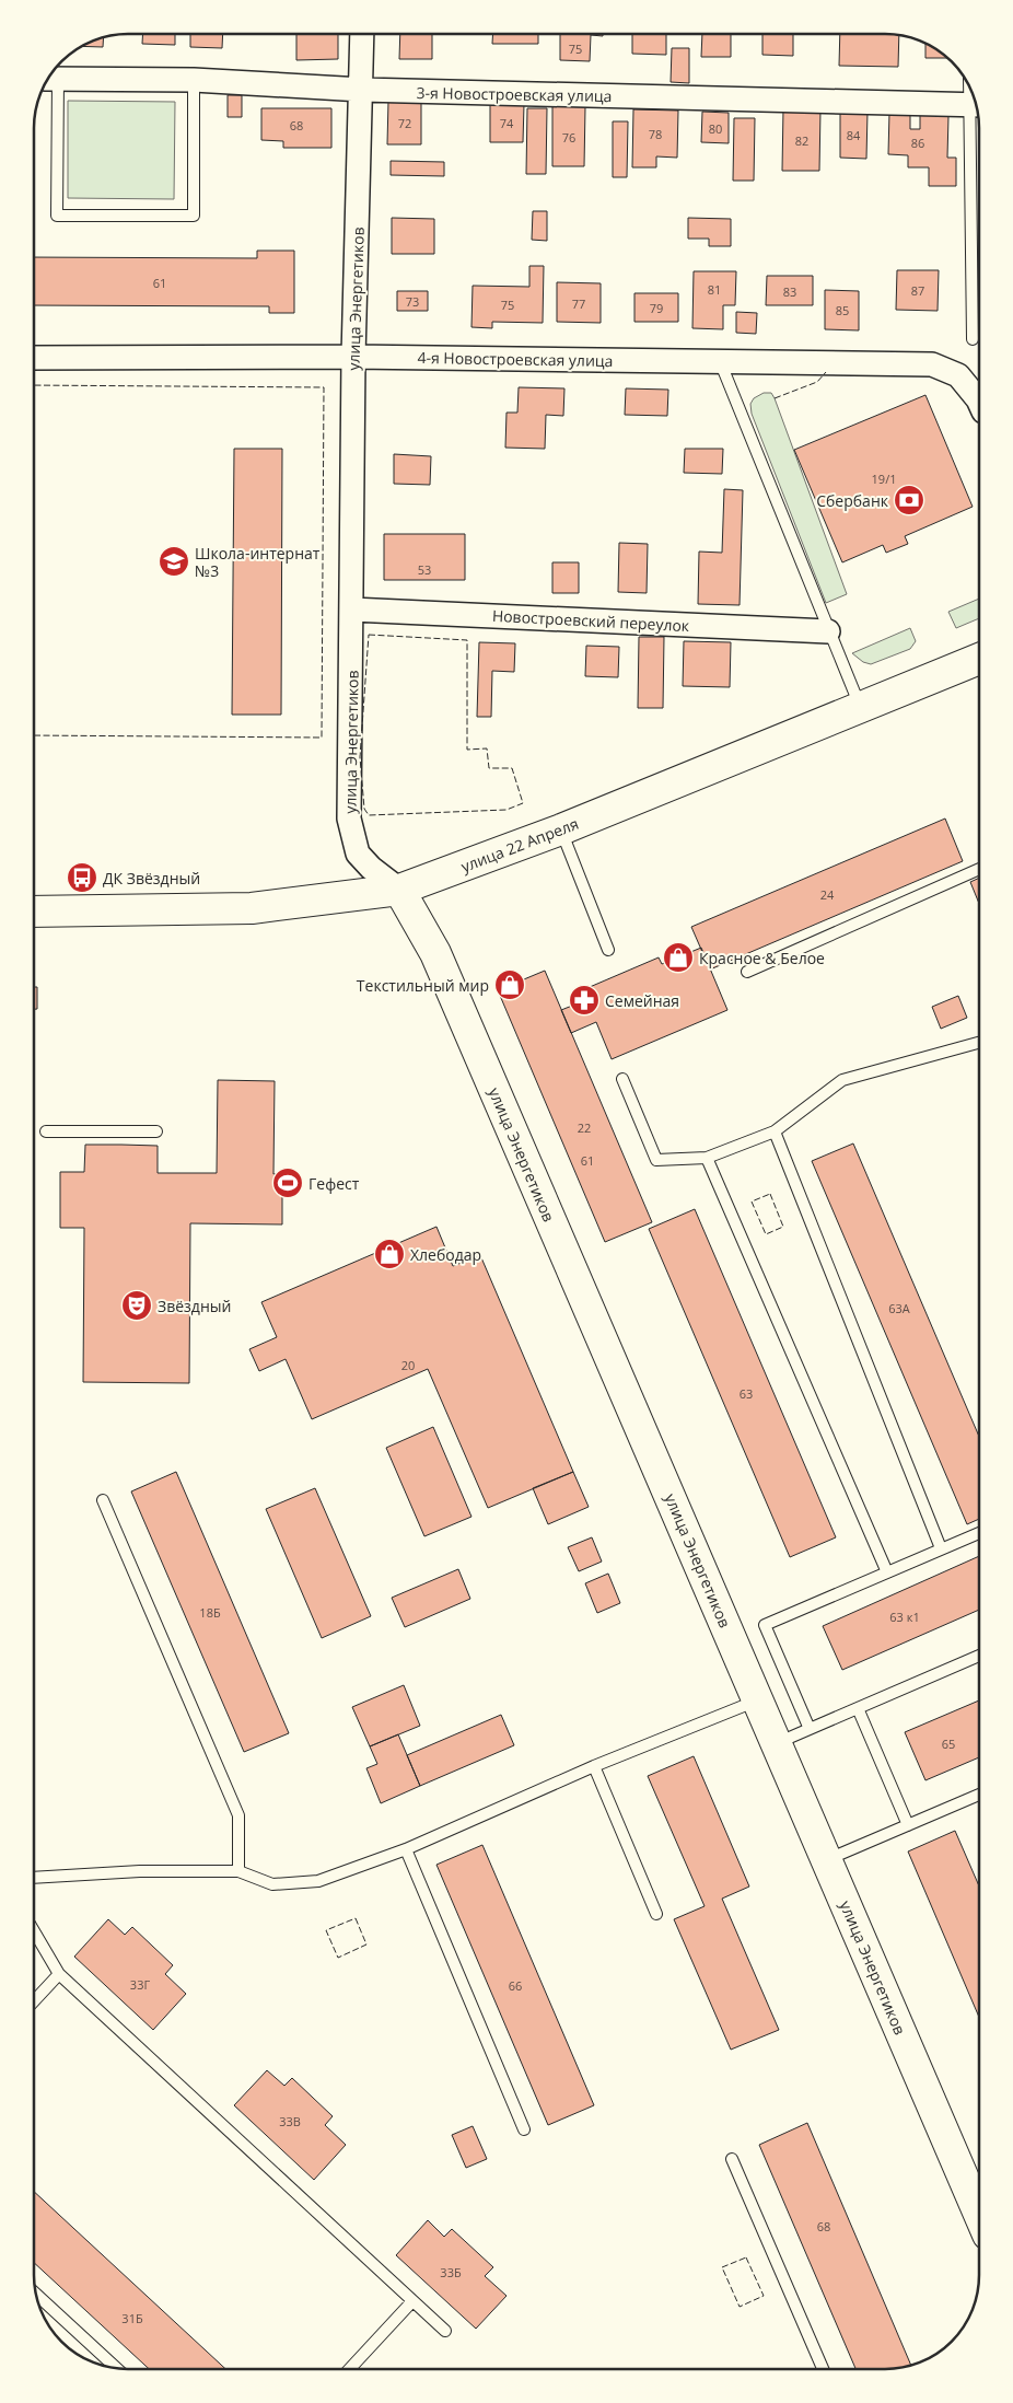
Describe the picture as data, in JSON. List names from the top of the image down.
{
  "streets": {
    "main road": ["улица Энергетиков", "улица 22 Апреля"],
    "street": ["3-я Новостроевская улица", "4-я Новостроевская улица", "Новостроевский переулок"]
  },
  "crossings": [
    ["3-я Новостроевская улица", "улица Энергетиков"],
    ["улица Энергетиков", "4-я Новостроевская улица"],
    ["улица Энергетиков", "Новостроевский переулок"],
    ["улица Энергетиков", "улица 22 Апреля"]
  ],
  "places": {
    "bank": ["Сбербанк"],
    "school or university": ["Школа-интернат №3"],
    "bus stop": ["ДК Звёздный"],
    "shop": ["Красное & Белое", "Текстильный мир", "Хлебодар"],
    "pharmacy": ["Семейная"],
    "sports": ["Гефест"],
    "theatre": ["Звёздный"]
  },
  "house_numbers": [
    "75",
    "72",
    "74",
    "68",
    "80",
    "78",
    "84",
    "76",
    "82",
    "86",
    "61",
    "81",
    "87",
    "83",
    "73",
    "77",
    "75",
    "79",
    "85",
    "19/1",
    "53",
    "24",
    "22",
    "61",
    "63А",
    "20",
    "63",
    "18Б",
    "63 к1",
    "65",
    "33Г",
    "66",
    "33В",
    "68",
    "33Б",
    "31Б"
  ]
}
